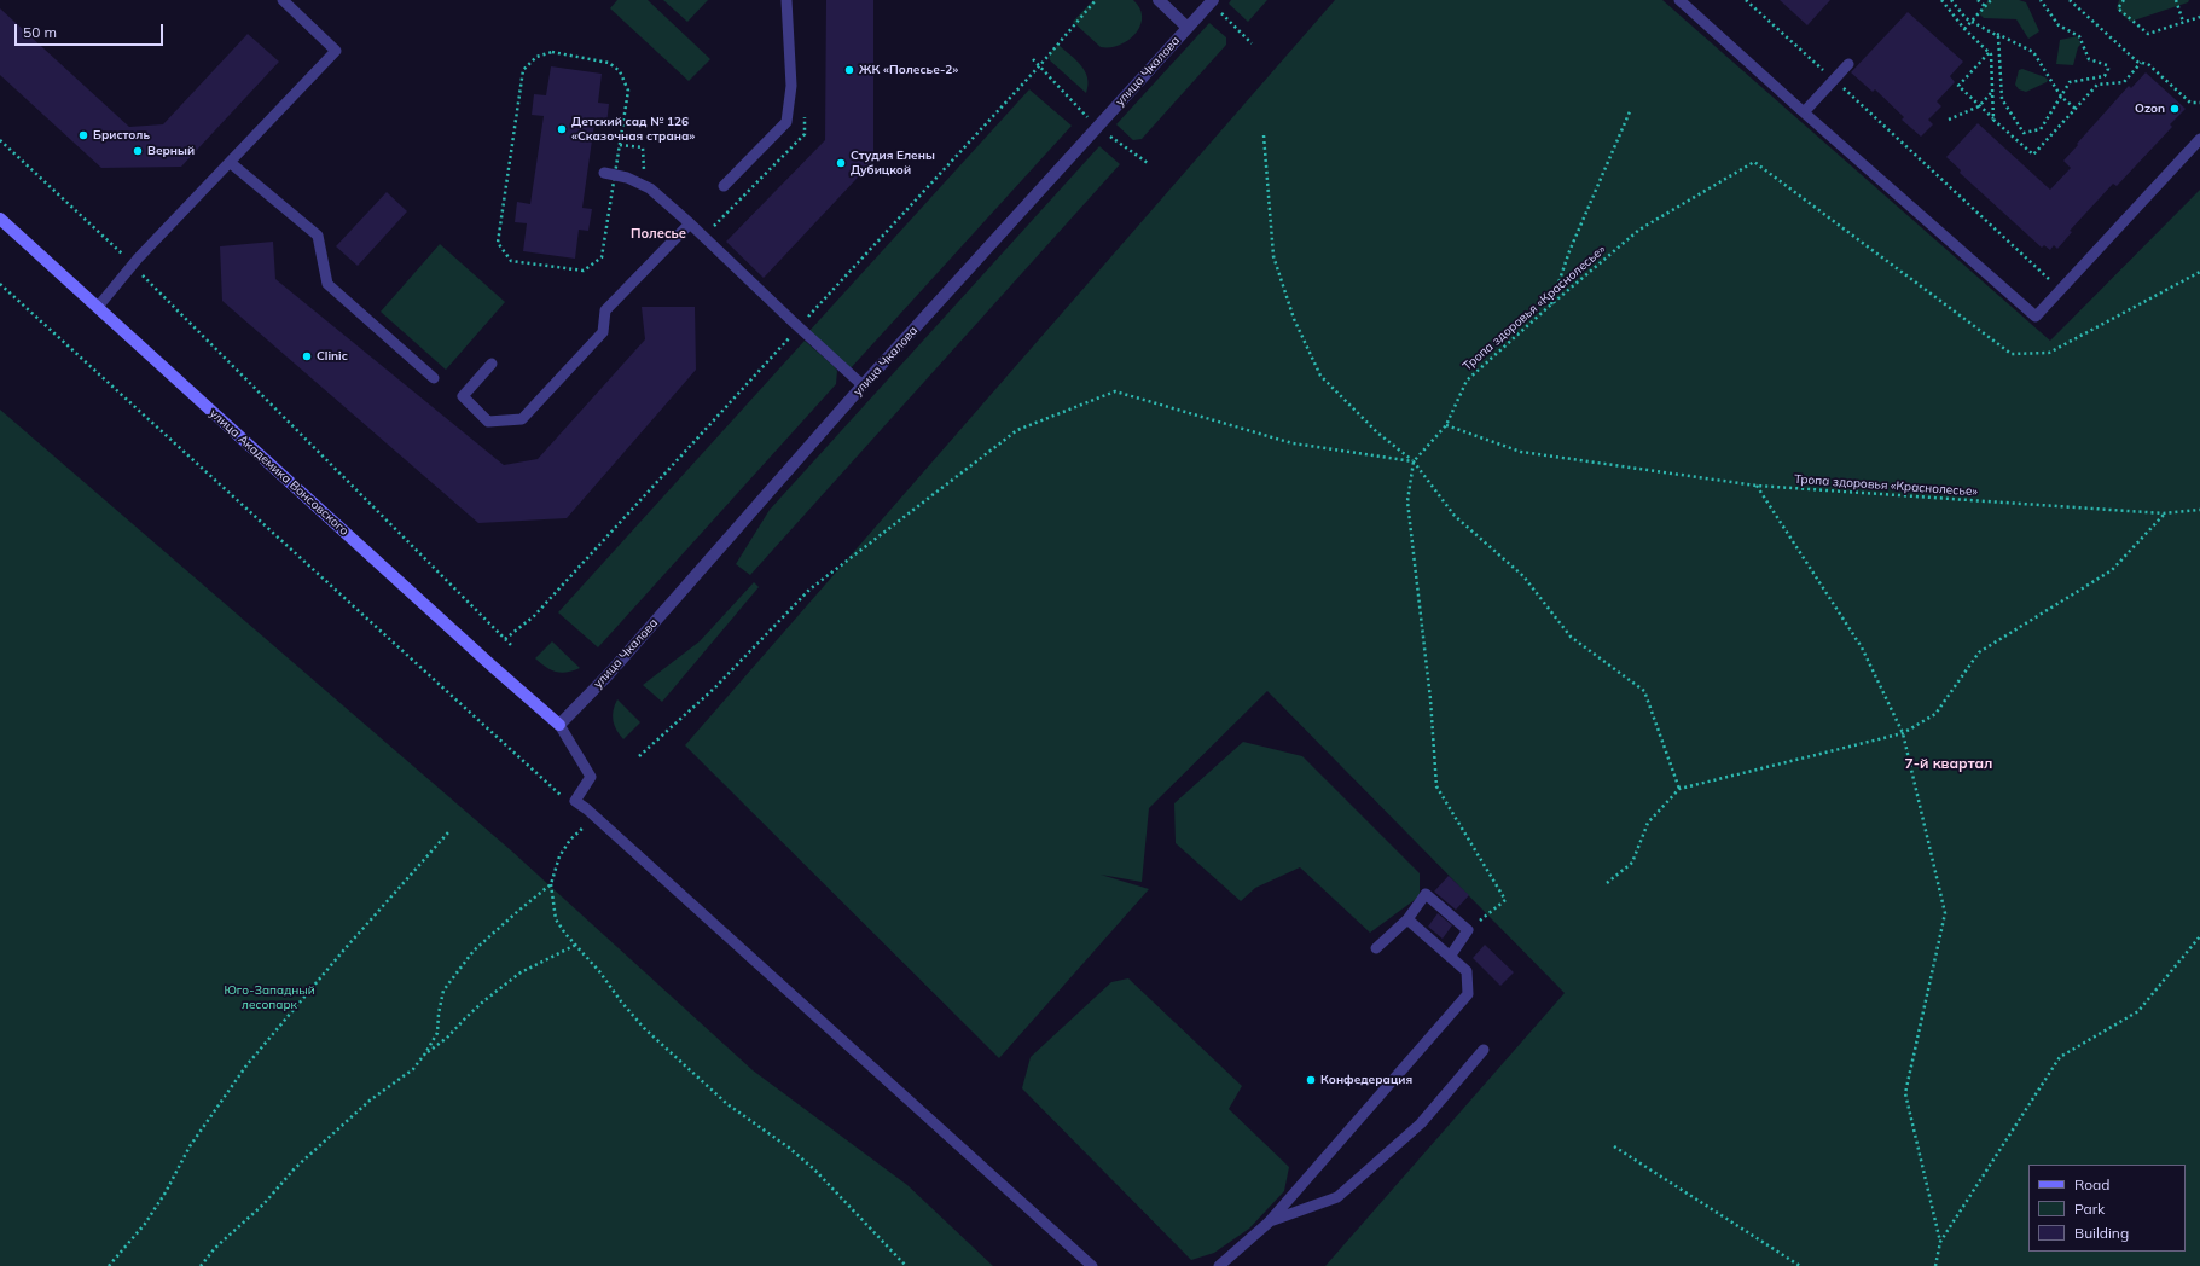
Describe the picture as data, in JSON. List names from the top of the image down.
{
  "streets": {
    "street": ["улица Чкалова", "улица Академика Вонсовского"],
    "path": ["Тропа здоровья «Краснолесье»"]
  },
  "crossings": [
    ["улица Чкалова", "улица Академика Вонсовского"]
  ],
  "districts": ["Полесье", "7-й квартал"],
  "parks": ["Юго-Западный лесопарк"],
  "places": [
    "ЖК «Полесье-2»",
    "Ozon",
    "Детский сад № 126 «Сказочная страна»",
    "Бристоль",
    "Верный",
    "Студия Елены Дубицкой",
    "Clinic",
    "Конфедерация"
  ],
  "legend": ["Road", "Park", "Building"],
  "scale_bar": "50 m"
}
